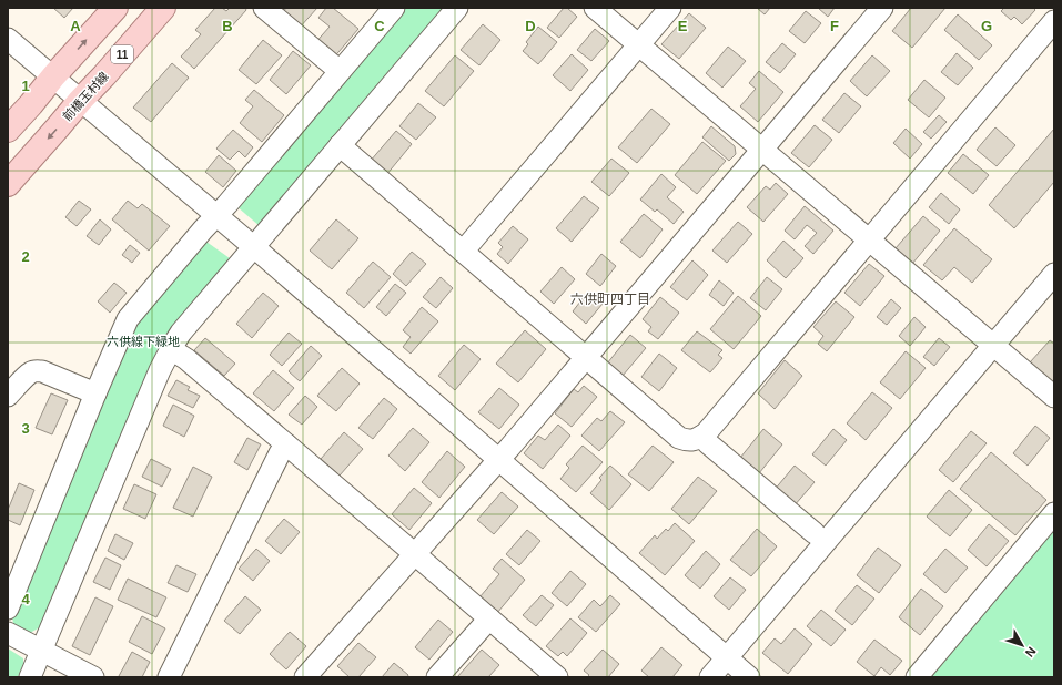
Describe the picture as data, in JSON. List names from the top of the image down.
{
  "streets": {
    "main road": ["11", "前橋玉村線"]
  },
  "districts": ["六供町四丁目"],
  "parks": ["六供線下緑地"],
  "north": "bottom right",
  "grid": {
    "columns": [
      "A",
      "B",
      "C",
      "D",
      "E",
      "F",
      "G"
    ],
    "rows": [
      "1",
      "2",
      "3",
      "4"
    ]
  }
}
